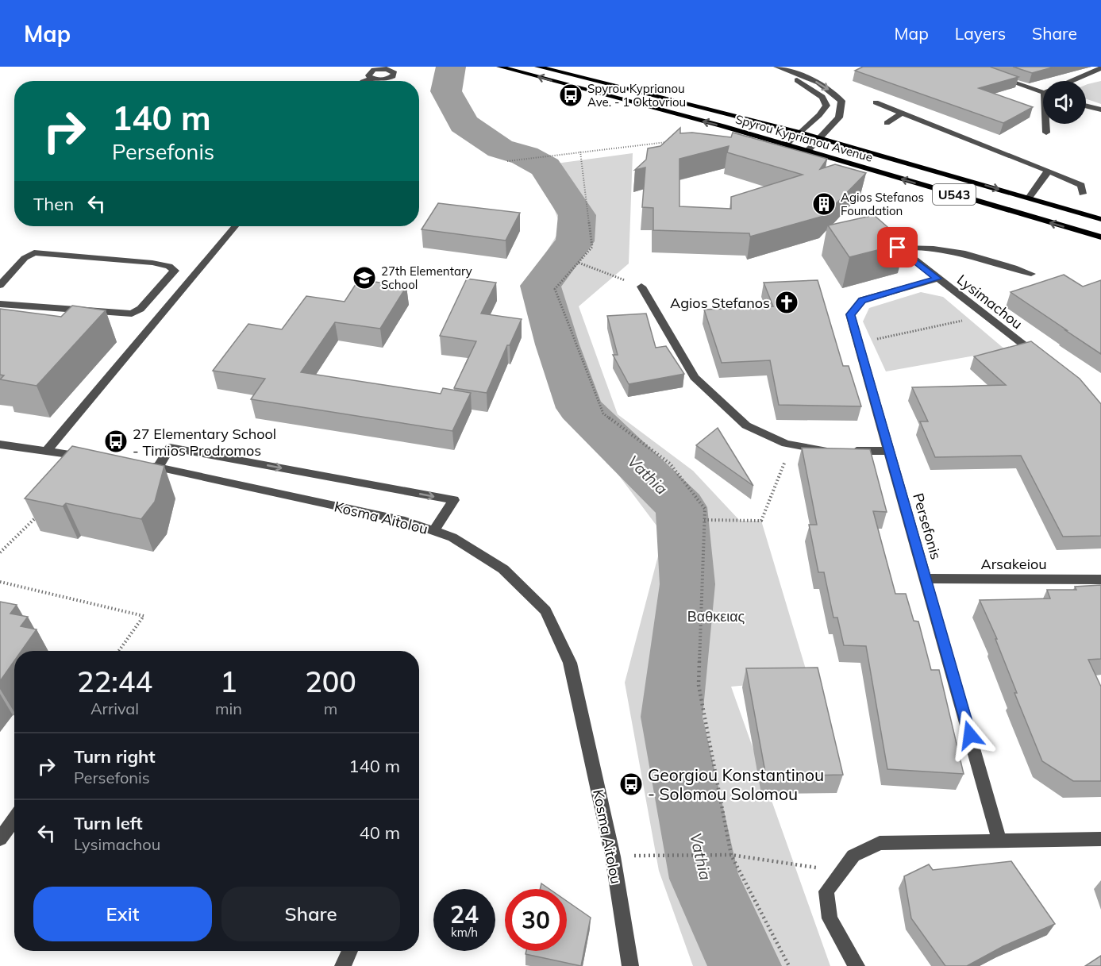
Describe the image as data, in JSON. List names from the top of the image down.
{
  "streets": {
    "main road": ["Spyrou Kyprianou Avenue", "U543"],
    "street": [
      "Lysimachou",
      "Kosma Aitolou",
      "Persefonis",
      "Arsakeiou"
    ]
  },
  "crossings": [
    ["Lysimachou", "Persefonis"],
    ["Persefonis", "Arsakeiou"]
  ],
  "water": ["Vathia"],
  "parks": ["Βαθκειας"],
  "places": {
    "bus stop": ["Spyrou Kyprianou Ave. - 1 Oktovriou", "27 Elementary School - Timios Prodromos", "Georgiou Konstantinou - Solomou Solomou"],
    "building": ["Agios Stefanos Foundation"],
    "school or university": ["27th Elementary School"],
    "church": ["Agios Stefanos"]
  },
  "page": {
    "header": "Map",
    "nav": ["Map", "Layers", "Share"],
    "turn": ["140 m", "Persefonis"],
    "then": "Then",
    "eta": [
      "22:44",
      "Arrival",
      "1",
      "min",
      "200",
      "m"
    ],
    "list": [
      {
        "name": "Turn right",
        "note": "Persefonis",
        "value": "140 m"
      },
      {
        "name": "Turn left",
        "note": "Lysimachou",
        "value": "40 m"
      }
    ],
    "buttons": ["Exit", "Share"],
    "speed": "24 km/h",
    "limit": "30"
  }
}
